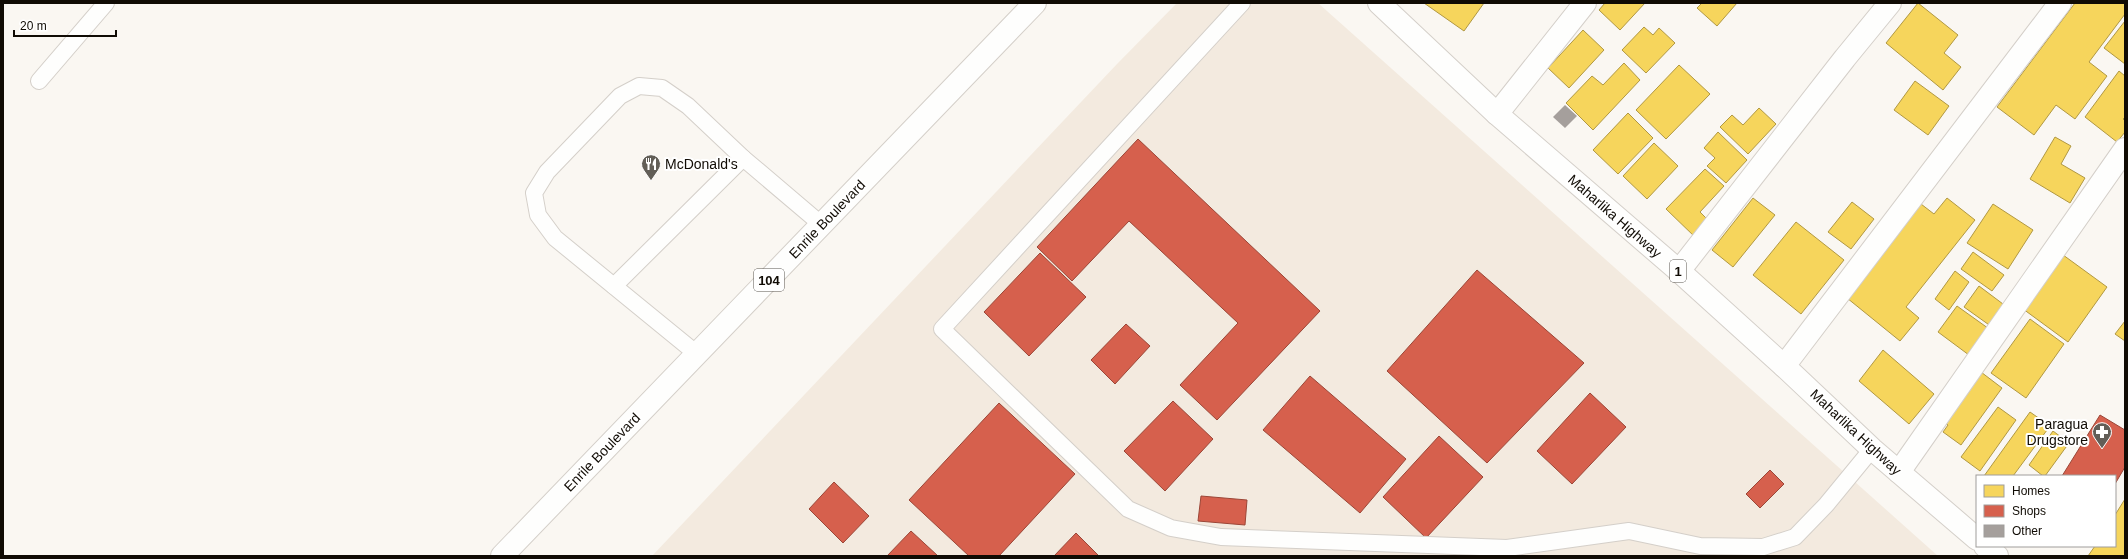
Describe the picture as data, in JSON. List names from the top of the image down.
{
  "streets": {
    "main road": [
      "Maharlika Highway",
      "Enrile Boulevard",
      "1",
      "104"
    ]
  },
  "places": {
    "restaurant": ["McDonald's"],
    "pharmacy": ["Paragua Drugstore"]
  },
  "legend": ["Homes", "Shops", "Other"],
  "scale_bar": "20 m"
}
